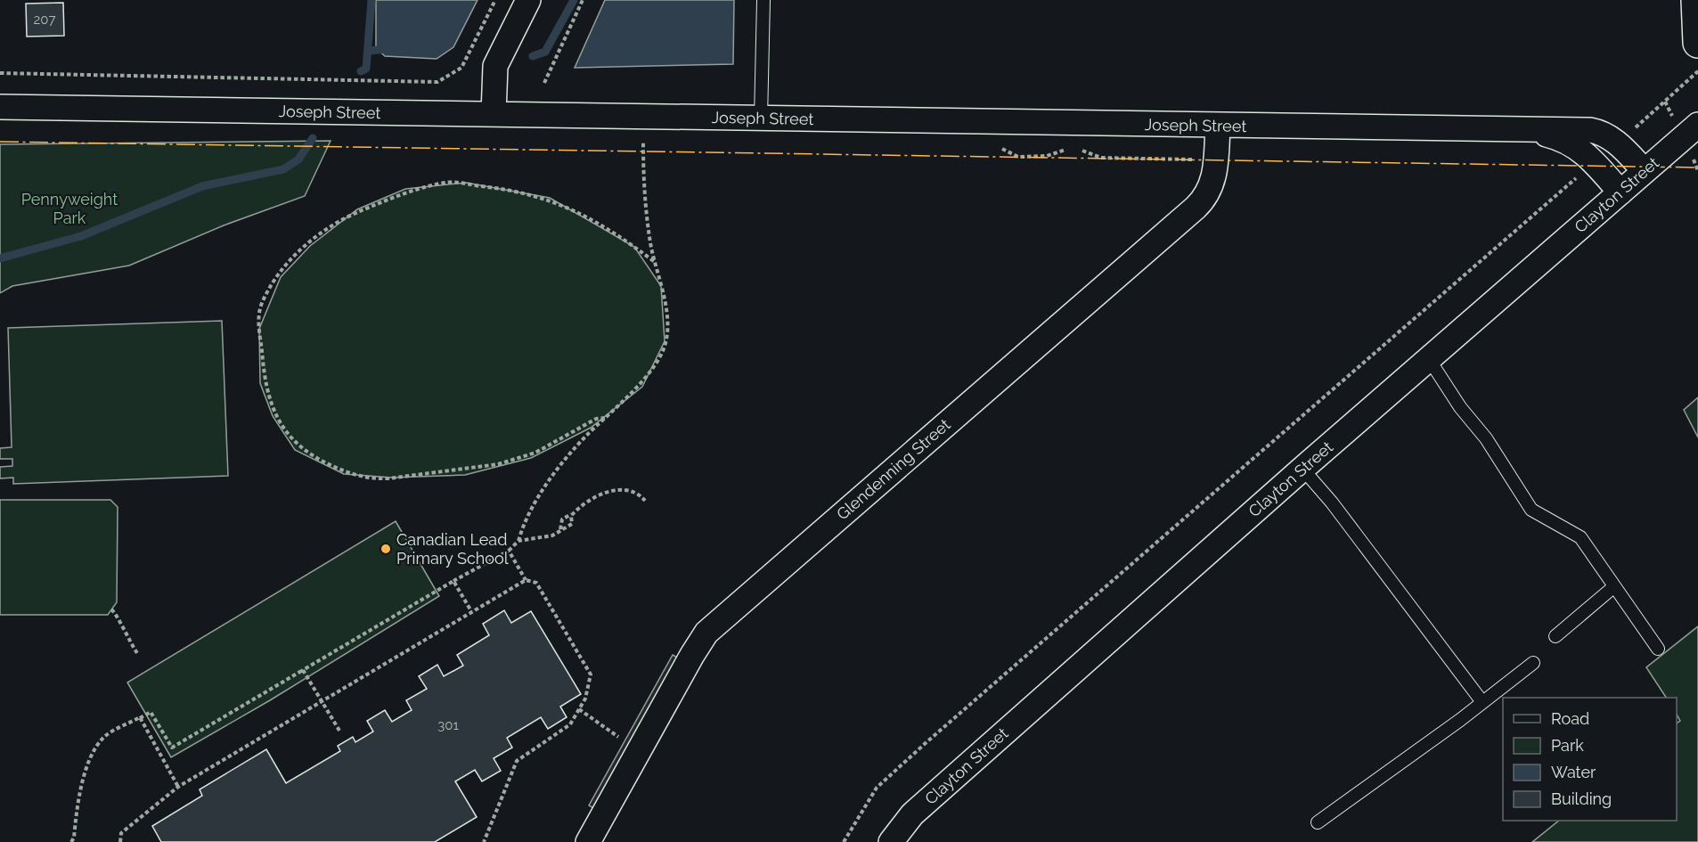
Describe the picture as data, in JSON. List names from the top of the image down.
{
  "streets": {
    "street": ["Joseph Street", "Clayton Street", "Glendenning Street"]
  },
  "crossings": [
    ["Joseph Street", "Clayton Street"],
    ["Joseph Street", "Glendenning Street"]
  ],
  "parks": ["Pennyweight Park"],
  "places": ["Canadian Lead Primary School"],
  "house_numbers": ["207", "301"],
  "legend": [
    "Road",
    "Park",
    "Water",
    "Building"
  ]
}
